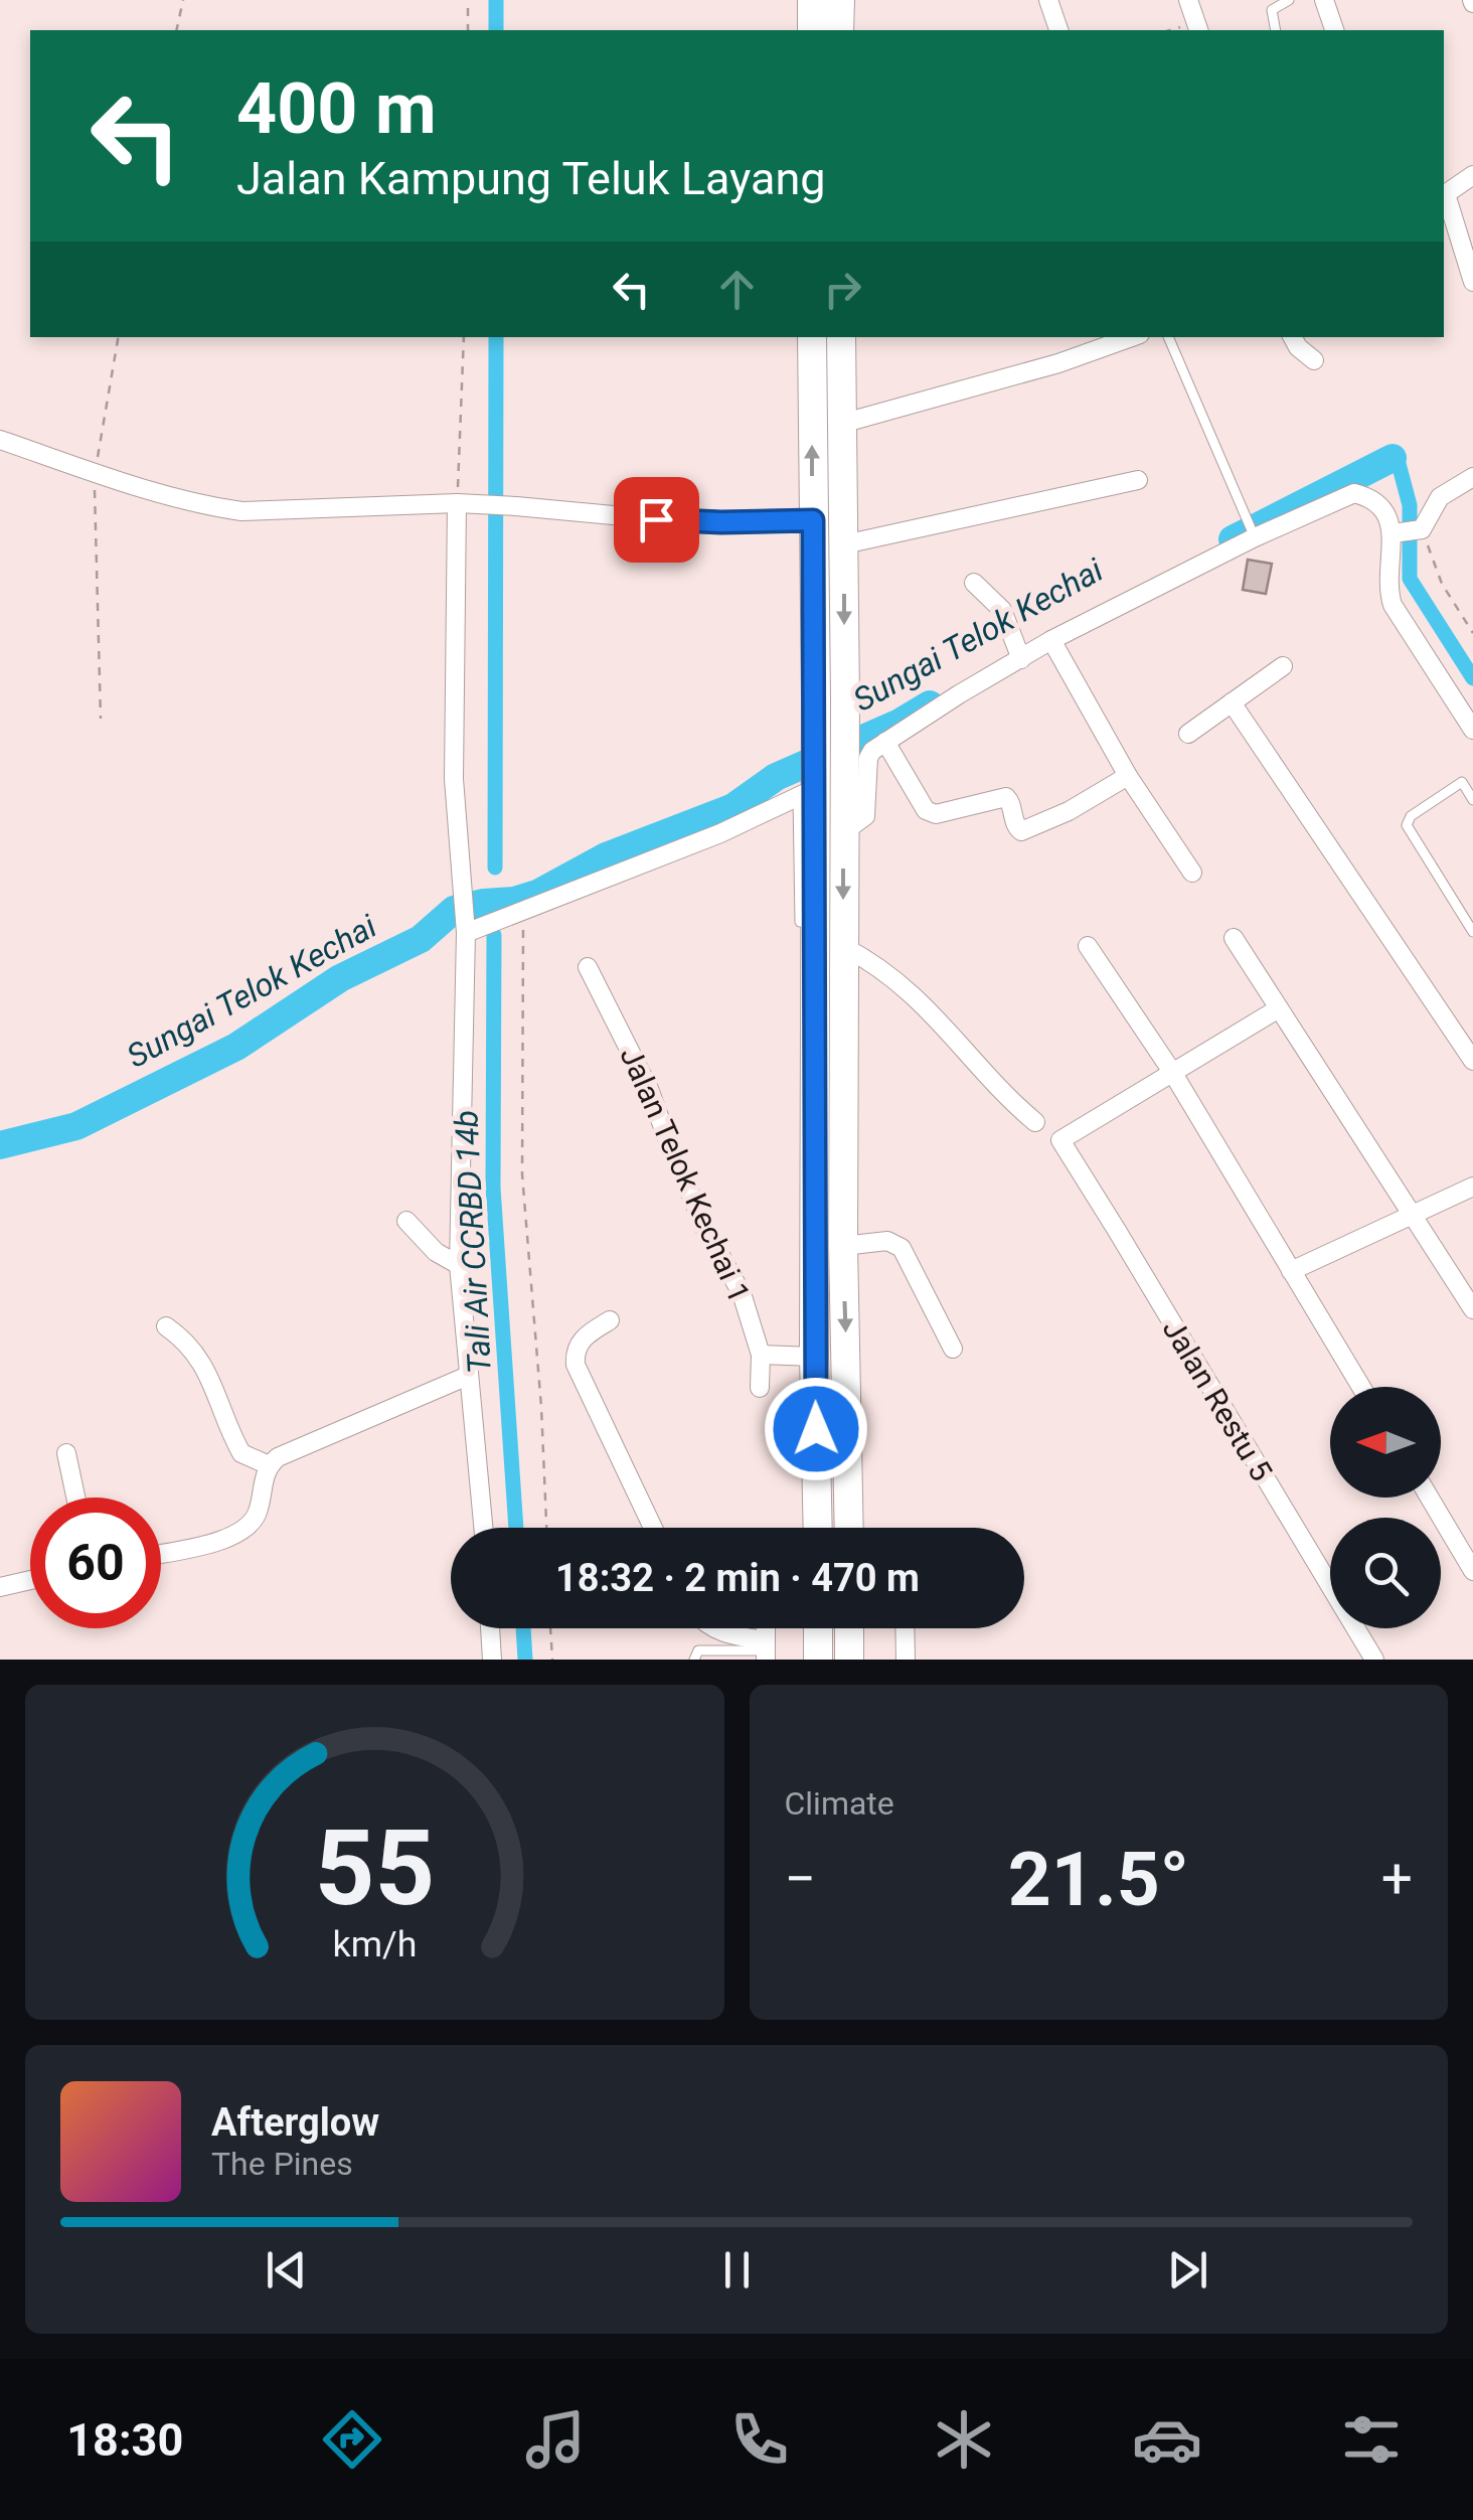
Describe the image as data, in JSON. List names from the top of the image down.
{
  "streets": {
    "street": ["Jalan Telok Kechai 1", "Jalan Restu 5"]
  },
  "water": ["Sungai Telok Kechai", "Tali Air CCRBD 14b"],
  "north": "left",
  "page": {
    "turn": ["400 m", "Jalan Kampung Teluk Layang"],
    "limit": "60",
    "trip": "18:32 · 2 min · 470 m",
    "tile": "Climate",
    "heat": ["−", "21.5°", "+"],
    "song": ["Afterglow", "The Pines"],
    "tabs": "18:30",
    "gauge": ["55", "km/h"]
  }
}
